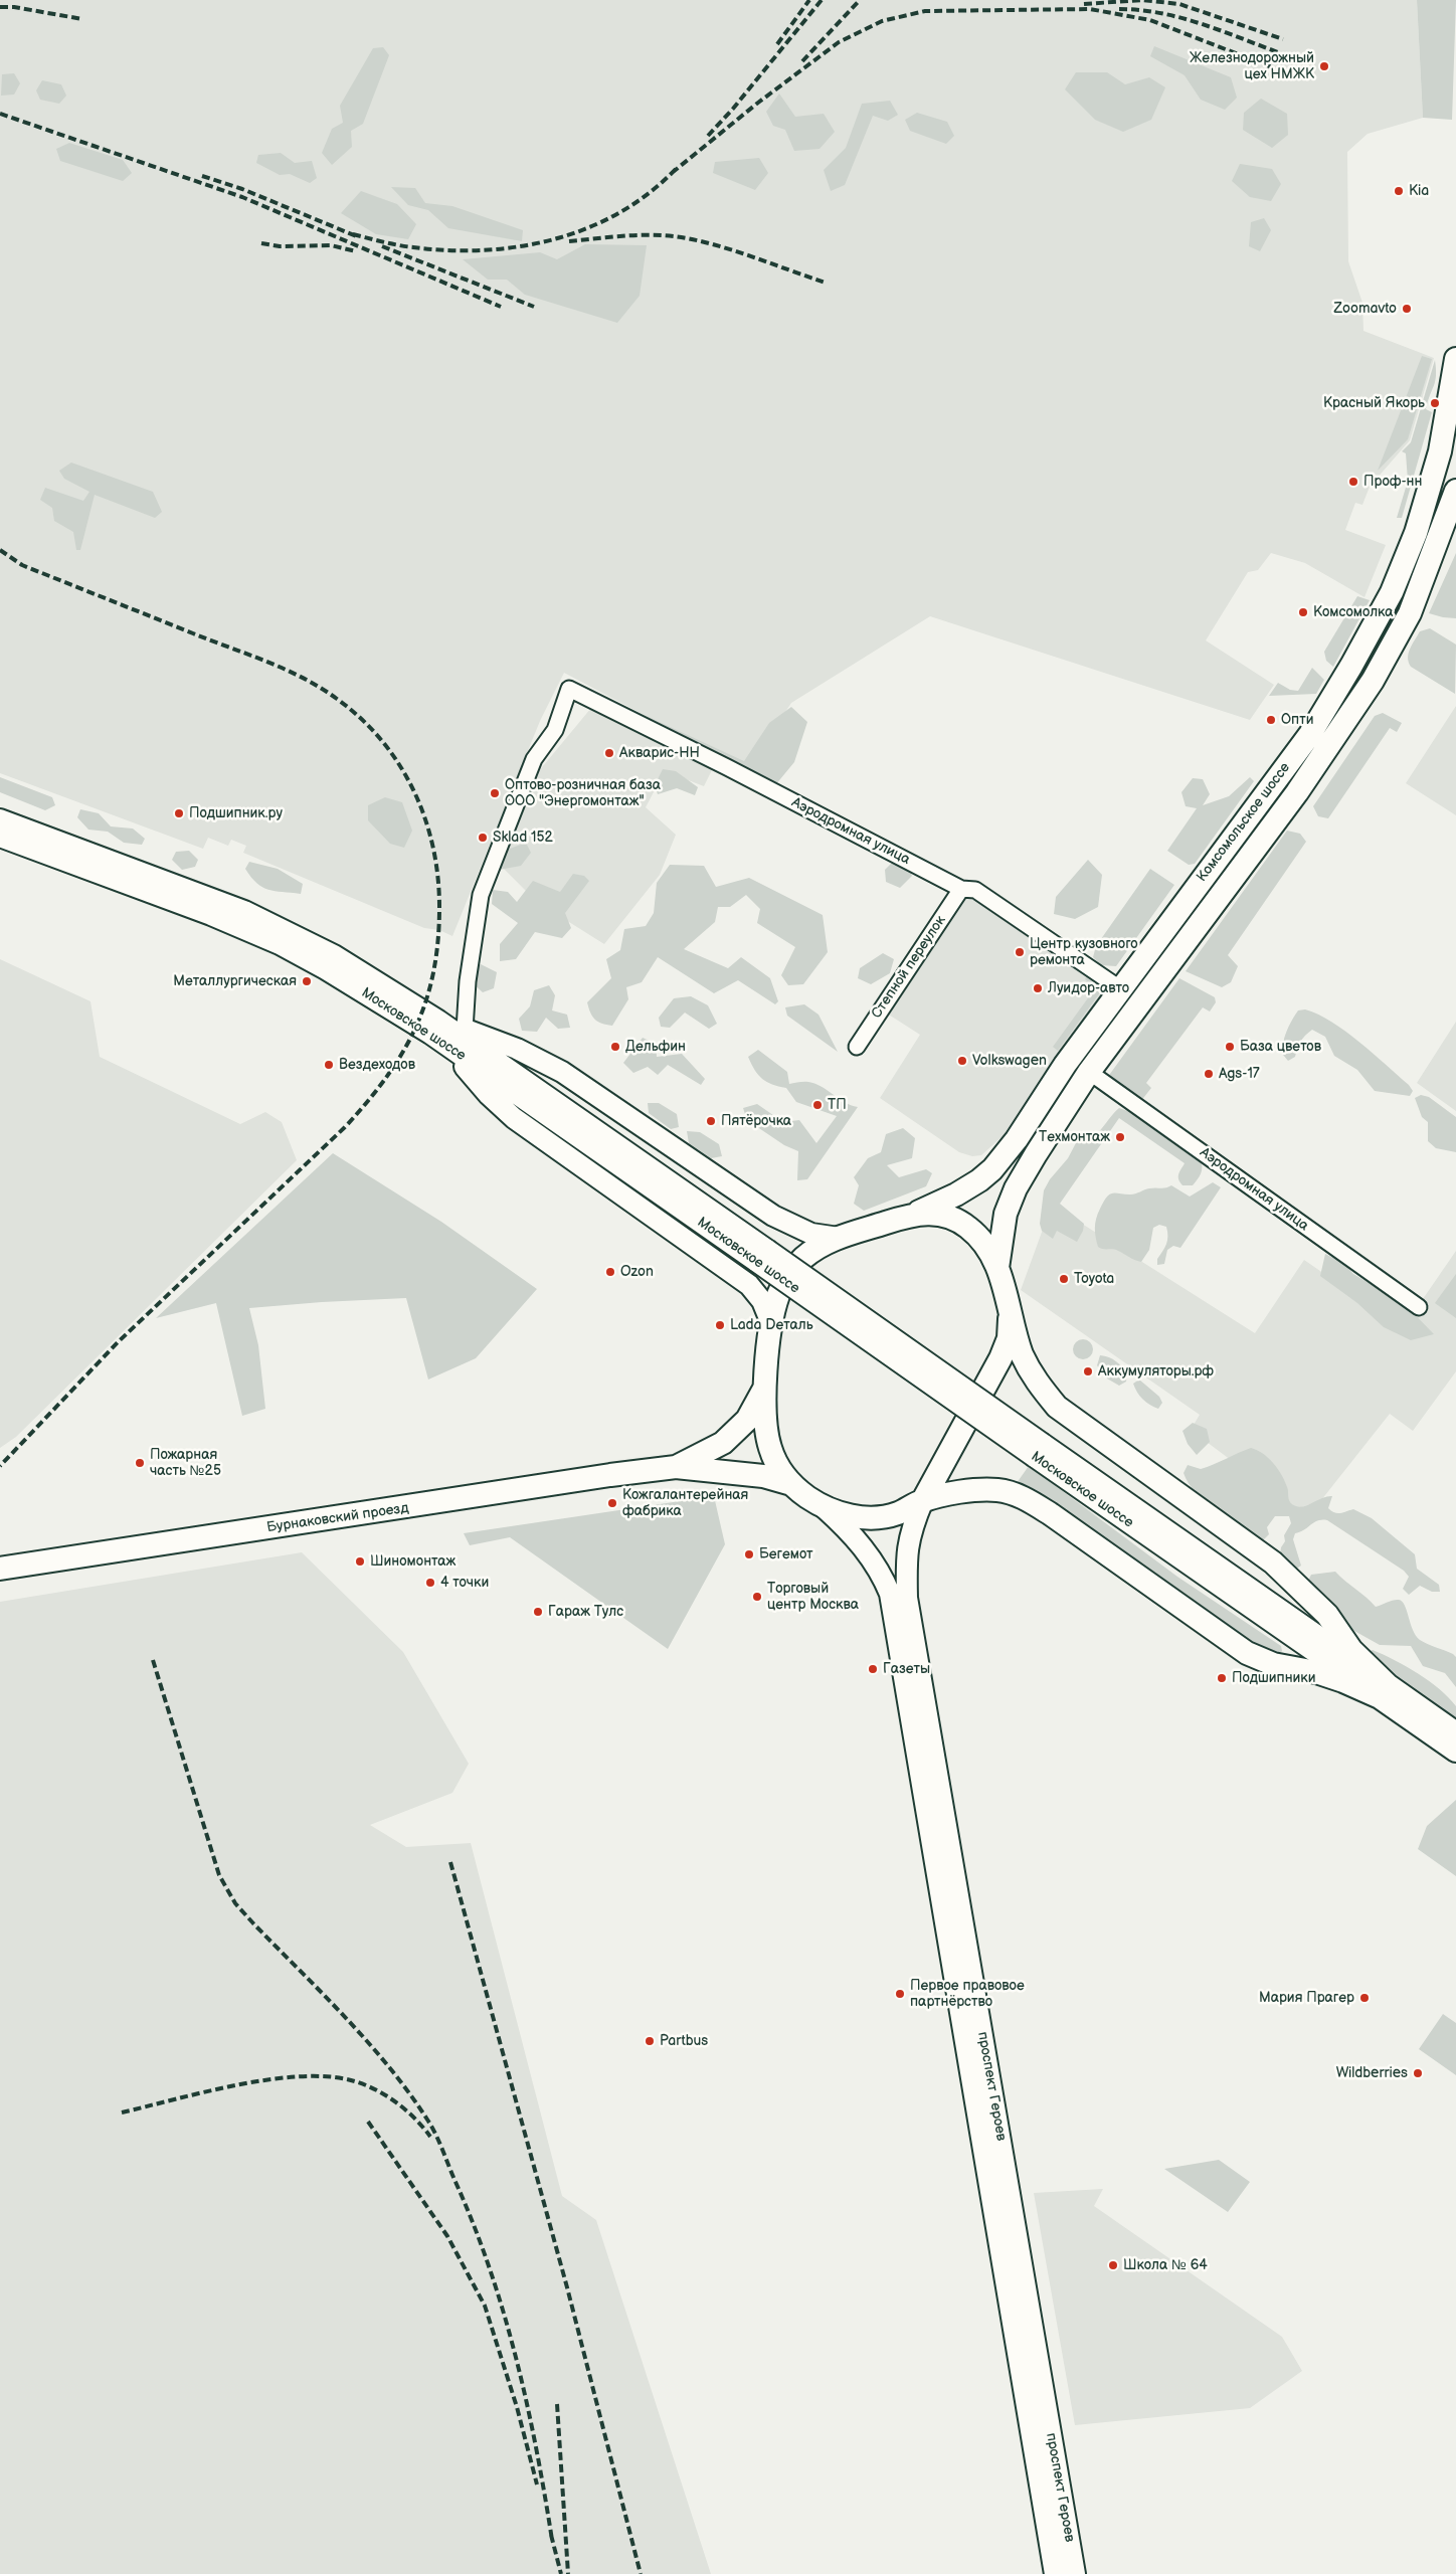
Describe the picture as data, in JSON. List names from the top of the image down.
{
  "streets": {
    "main road": [
      "Комсомольское шоссе",
      "Московское шоссе",
      "Бурнаковский проезд",
      "проспект Героев"
    ],
    "street": ["Аэродромная улица", "Степной переулок"]
  },
  "crossings": [
    ["Комсомольское шоссе", "Аэродромная улица"],
    ["Аэродромная улица", "Степной переулок"]
  ],
  "places": [
    "Железнодорожный цех НМЖК",
    "Kia",
    "Zoomavto",
    "Красный Якорь",
    "Проф-нн",
    "Комсомолка",
    "Опти",
    "Акварис-НН",
    "Оптово-розничная база ООО \"Энергомонтаж\"",
    "Подшипник.ру",
    "Sklad 152",
    "Центр кузовного ремонта",
    "Металлургическая",
    "Луидор-авто",
    "Дельфин",
    "База цветов",
    "Volkswagen",
    "Вездеходов",
    "Ags-17",
    "ТП",
    "Пятёрочка",
    "Техмонтаж",
    "Ozon",
    "Toyota",
    "Lada Dеталь",
    "Аккумуляторы.рф",
    "Пожарная часть №25",
    "Кожгалантерейная фабрика",
    "Бегемот",
    "Шиномонтаж",
    "4 точки",
    "Торговый центр Москва",
    "Гараж Тулс",
    "Газеты",
    "Подшипники",
    "Первое правовое партнёрство",
    "Мария Прагер",
    "Partbus",
    "Wildberries",
    "Школа № 64"
  ]
}
